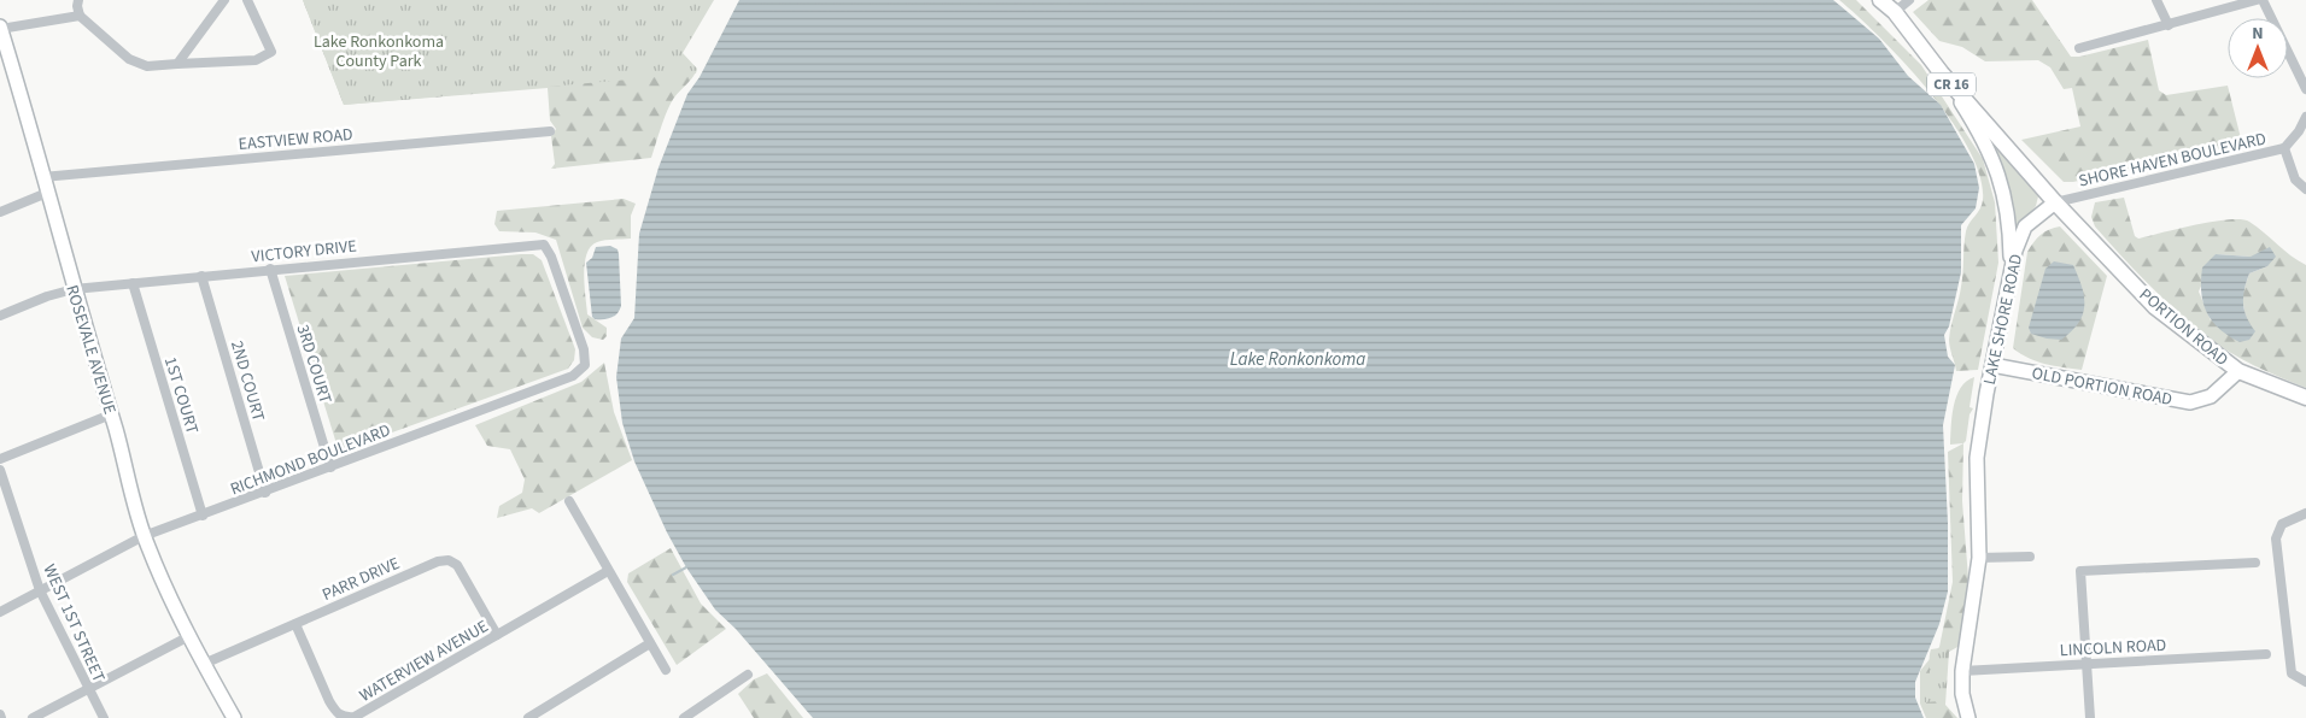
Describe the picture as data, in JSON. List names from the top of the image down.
{
  "streets": {
    "main road": [
      "CR 16",
      "LAKE SHORE ROAD",
      "PORTION ROAD",
      "ROSEVALE AVENUE",
      "OLD PORTION ROAD"
    ],
    "street": [
      "EASTVIEW ROAD",
      "SHORE HAVEN BOULEVARD",
      "VICTORY DRIVE",
      "3RD COURT",
      "2ND COURT",
      "1ST COURT",
      "RICHMOND BOULEVARD",
      "PARR DRIVE",
      "WEST 1ST STREET",
      "LINCOLN ROAD",
      "WATERVIEW AVENUE"
    ]
  },
  "crossings": [
    ["CR 16", "SHORE HAVEN BOULEVARD"],
    ["CR 16", "LAKE SHORE ROAD"],
    ["CR 16", "PORTION ROAD"],
    ["EASTVIEW ROAD", "ROSEVALE AVENUE"],
    ["SHORE HAVEN BOULEVARD", "LAKE SHORE ROAD"],
    ["SHORE HAVEN BOULEVARD", "PORTION ROAD"],
    ["VICTORY DRIVE", "ROSEVALE AVENUE"],
    ["VICTORY DRIVE", "3RD COURT"],
    ["VICTORY DRIVE", "2ND COURT"],
    ["VICTORY DRIVE", "1ST COURT"],
    ["VICTORY DRIVE", "RICHMOND BOULEVARD"],
    ["LAKE SHORE ROAD", "PORTION ROAD"],
    ["LAKE SHORE ROAD", "OLD PORTION ROAD"],
    ["LAKE SHORE ROAD", "LINCOLN ROAD"],
    ["PORTION ROAD", "OLD PORTION ROAD"],
    ["ROSEVALE AVENUE", "RICHMOND BOULEVARD"],
    ["ROSEVALE AVENUE", "PARR DRIVE"],
    ["3RD COURT", "RICHMOND BOULEVARD"],
    ["2ND COURT", "RICHMOND BOULEVARD"],
    ["1ST COURT", "RICHMOND BOULEVARD"],
    ["RICHMOND BOULEVARD", "WEST 1ST STREET"],
    ["PARR DRIVE", "WATERVIEW AVENUE"]
  ],
  "water": ["Lake Ronkonkoma"],
  "parks": ["Lake Ronkonkoma County Park"],
  "north": "top"
}
